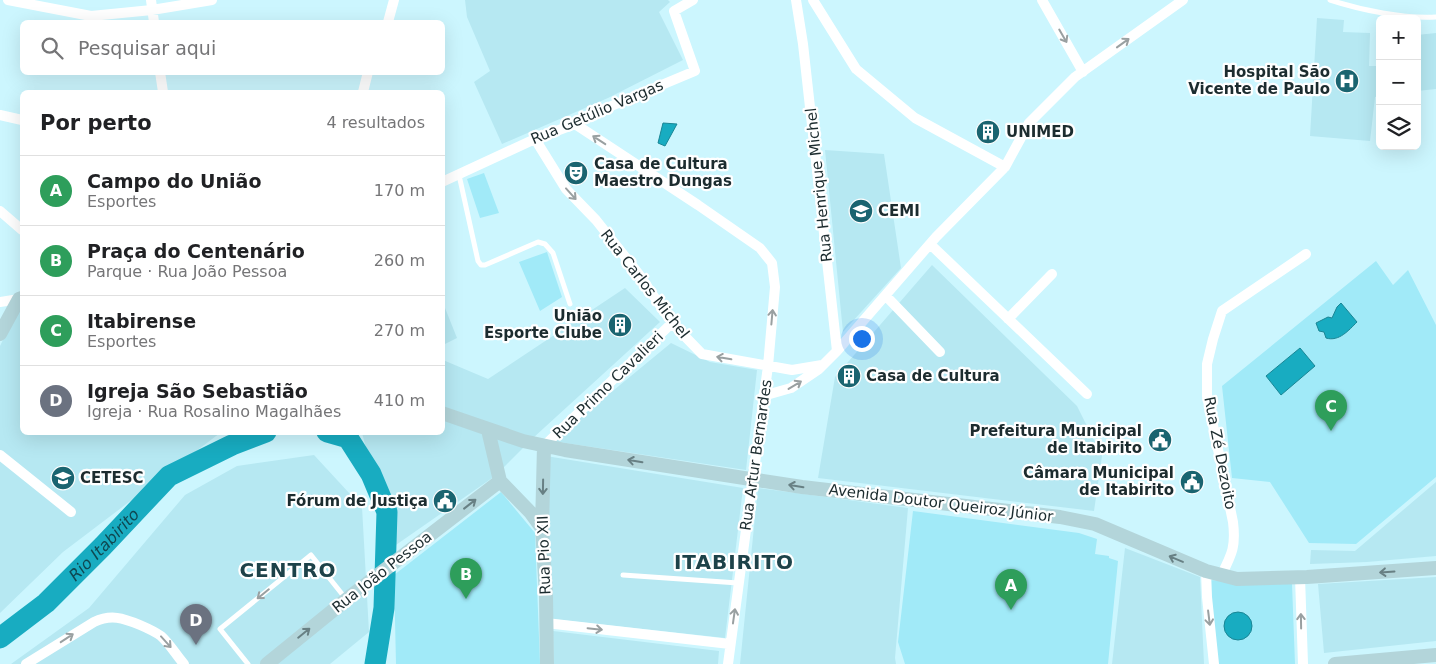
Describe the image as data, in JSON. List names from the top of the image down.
{
  "streets": {
    "main road": ["Avenida Doutor Queiroz Júnior", "Rua Pio XII", "Rua João Pessoa"],
    "street": [
      "Rua Getúlio Vargas",
      "Rua Henrique Michel",
      "Rua Carlos Michel",
      "Rua Primo Cavalieri",
      "Rua Zé Dezoito",
      "Rua Artur Bernardes"
    ]
  },
  "crossings": [
    ["Rua Getúlio Vargas", "Rua Carlos Michel"],
    ["Rua Getúlio Vargas", "Rua Artur Bernardes"],
    ["Rua Carlos Michel", "Rua Primo Cavalieri"],
    ["Rua Carlos Michel", "Rua Artur Bernardes"],
    ["Rua Primo Cavalieri", "Avenida Doutor Queiroz Júnior"],
    ["Rua Primo Cavalieri", "Rua Pio XII"],
    ["Rua Zé Dezoito", "Avenida Doutor Queiroz Júnior"],
    ["Rua Artur Bernardes", "Avenida Doutor Queiroz Júnior"],
    ["Avenida Doutor Queiroz Júnior", "Rua Pio XII"]
  ],
  "one_way": ["Rua Artur Bernardes", "Avenida Doutor Queiroz Júnior", "Rua João Pessoa"],
  "districts": ["ITABIRITO", "CENTRO"],
  "water": ["Rio Itabirito"],
  "places": {
    "hospital": ["Hospital São Vicente de Paulo"],
    "building": ["UNIMED", "União Esporte Clube", "Casa de Cultura"],
    "theatre": ["Casa de Cultura Maestro Dungas"],
    "school or university": ["CEMI", "CETESC"],
    "public building": ["Prefeitura Municipal de Itabirito", "Câmara Municipal de Itabirito", "Fórum de Justiça"]
  },
  "page": {
    "map_buttons": ["+", "−"],
    "search": "Pesquisar aqui",
    "heading": ["Por perto", "4 resultados"],
    "list": [
      {
        "mark": "A",
        "name": "Campo do União",
        "note": "Esportes",
        "value": "170 m"
      },
      {
        "mark": "B",
        "name": "Praça do Centenário",
        "note": "Parque · Rua João Pessoa",
        "value": "260 m"
      },
      {
        "mark": "C",
        "name": "Itabirense",
        "note": "Esportes",
        "value": "270 m"
      },
      {
        "mark": "D",
        "name": "Igreja São Sebastião",
        "note": "Igreja · Rua Rosalino Magalhães",
        "value": "410 m"
      }
    ],
    "pins": [
      "C",
      "B",
      "A",
      "D"
    ]
  }
}
